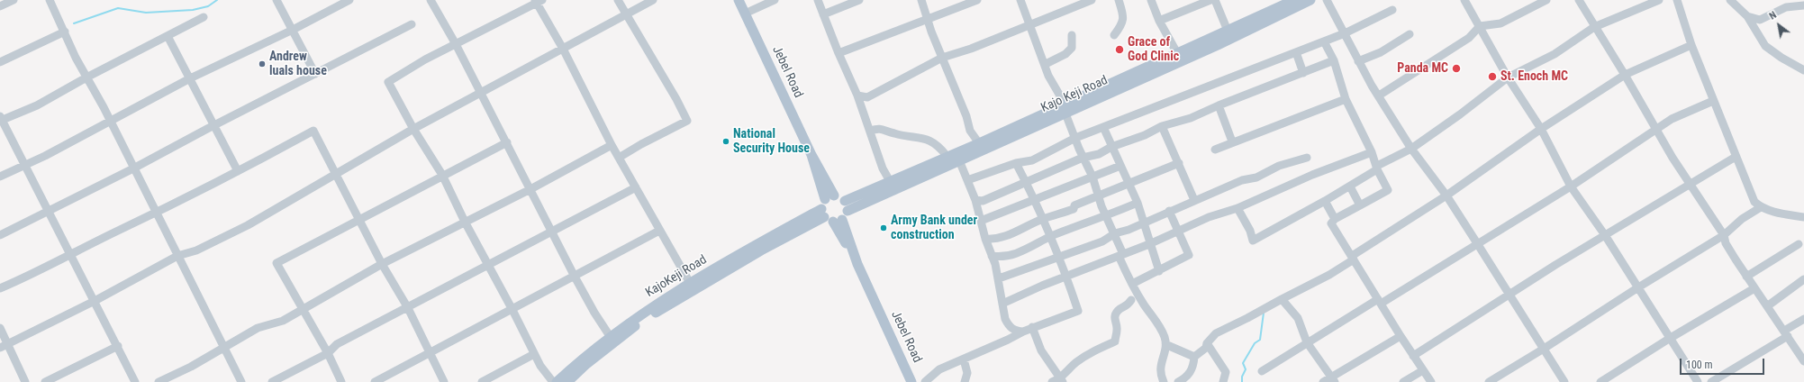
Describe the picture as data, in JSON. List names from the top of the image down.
{
  "streets": {
    "main road": ["Jebel Road", "Kajo Keji Road", "KajoKeji Road"]
  },
  "crossings": [
    ["Jebel Road", "KajoKeji Road"]
  ],
  "places": [
    "Grace of God Clinic",
    "Andrew luals house",
    "Panda MC",
    "St. Enoch MC",
    "National Security House",
    "Army Bank under construction"
  ],
  "scale_bar": "100 m",
  "north": "top left"
}
